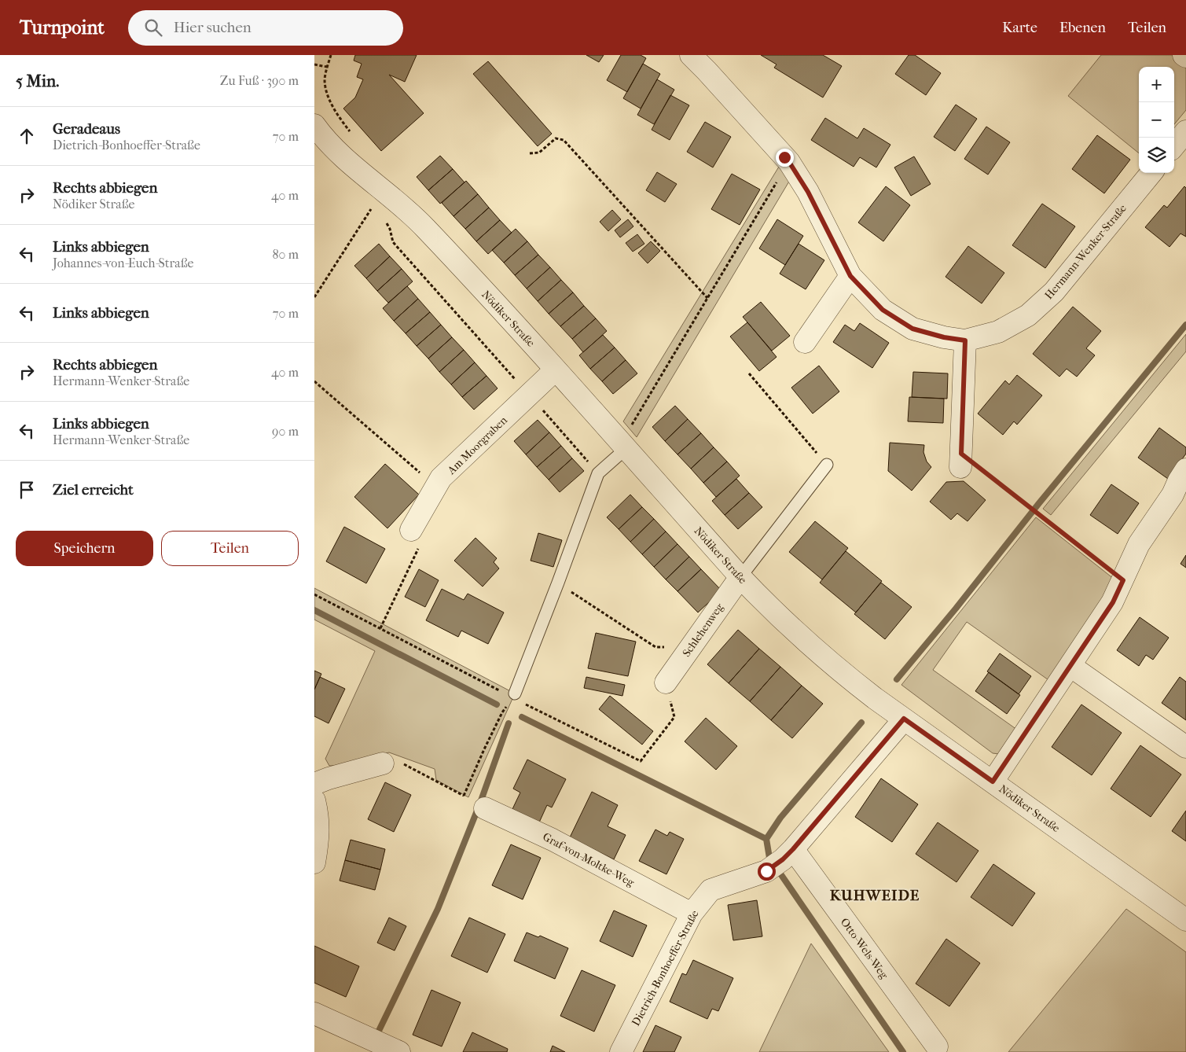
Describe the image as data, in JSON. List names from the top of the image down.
{
  "streets": {
    "street": [
      "Hermann-Wenker-Straße",
      "Nödiker Straße",
      "Am Moorgraben",
      "Schlehenweg",
      "Graf-von-Moltke-Weg",
      "Otto-Wels-Weg",
      "Dietrich-Bonhoeffer-Straße"
    ]
  },
  "crossings": [
    ["Nödiker Straße", "Am Moorgraben"],
    ["Nödiker Straße", "Schlehenweg"],
    ["Graf-von-Moltke-Weg", "Dietrich-Bonhoeffer-Straße"],
    ["Otto-Wels-Weg", "Dietrich-Bonhoeffer-Straße"]
  ],
  "districts": ["KUHWEIDE"],
  "page": {
    "header": "Turnpoint",
    "search": "Hier suchen",
    "nav": ["Karte", "Ebenen", "Teilen"],
    "heading": ["5 Min.", "Zu Fuß · 390 m"],
    "map_buttons": ["+", "−"],
    "list": [
      ["Geradeaus", "Dietrich-Bonhoeffer-Straße", "70 m"],
      ["Rechts abbiegen", "Nödiker Straße", "40 m"],
      ["Links abbiegen", "Johannes-von-Euch-Straße", "80 m"],
      ["Links abbiegen", "70 m"],
      ["Rechts abbiegen", "Hermann-Wenker-Straße", "40 m"],
      ["Links abbiegen", "Hermann-Wenker-Straße", "90 m"],
      "Ziel erreicht"
    ],
    "buttons": ["Speichern", "Teilen"]
  }
}
